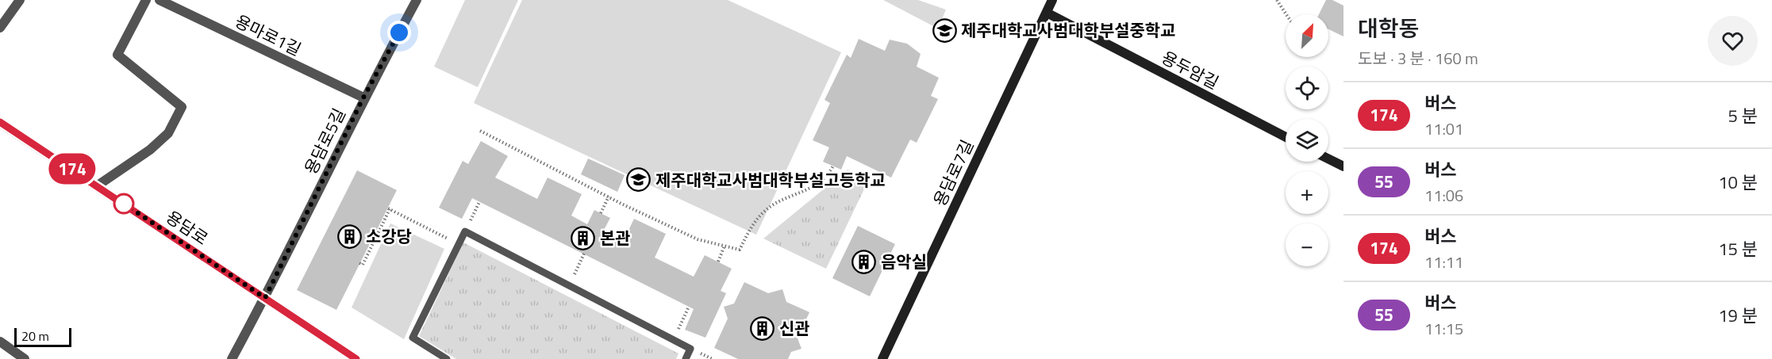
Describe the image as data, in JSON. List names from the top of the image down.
{
  "streets": {
    "street": [
      "용마로1길",
      "용두암길",
      "용담로5길",
      "용담로7길",
      "용담로"
    ]
  },
  "crossings": [
    ["용마로1길", "용담로5길"],
    ["용두암길", "용담로7길"],
    ["용담로5길", "용담로"]
  ],
  "places": {
    "school or university": ["제주대학교사범대학부설중학교", "제주대학교사범대학부설고등학교"],
    "building": [
      "소강당",
      "본관",
      "음악실",
      "신관"
    ]
  },
  "lines": ["bus line 174"],
  "scale_bar": "20 m",
  "north": "top right",
  "page": {
    "on_map": "174",
    "heading": ["대학동", "도보 · 3 분 · 160 m"],
    "map_buttons": ["+", "−"],
    "list": [
      {
        "mark": "174",
        "name": "버스",
        "note": "11:01",
        "value": "5 분"
      },
      {
        "mark": "55",
        "name": "버스",
        "note": "11:06",
        "value": "10 분"
      },
      {
        "mark": "174",
        "name": "버스",
        "note": "11:11",
        "value": "15 분"
      },
      {
        "mark": "55",
        "name": "버스",
        "note": "11:15",
        "value": "19 분"
      }
    ],
    "scale": "20 m"
  }
}
